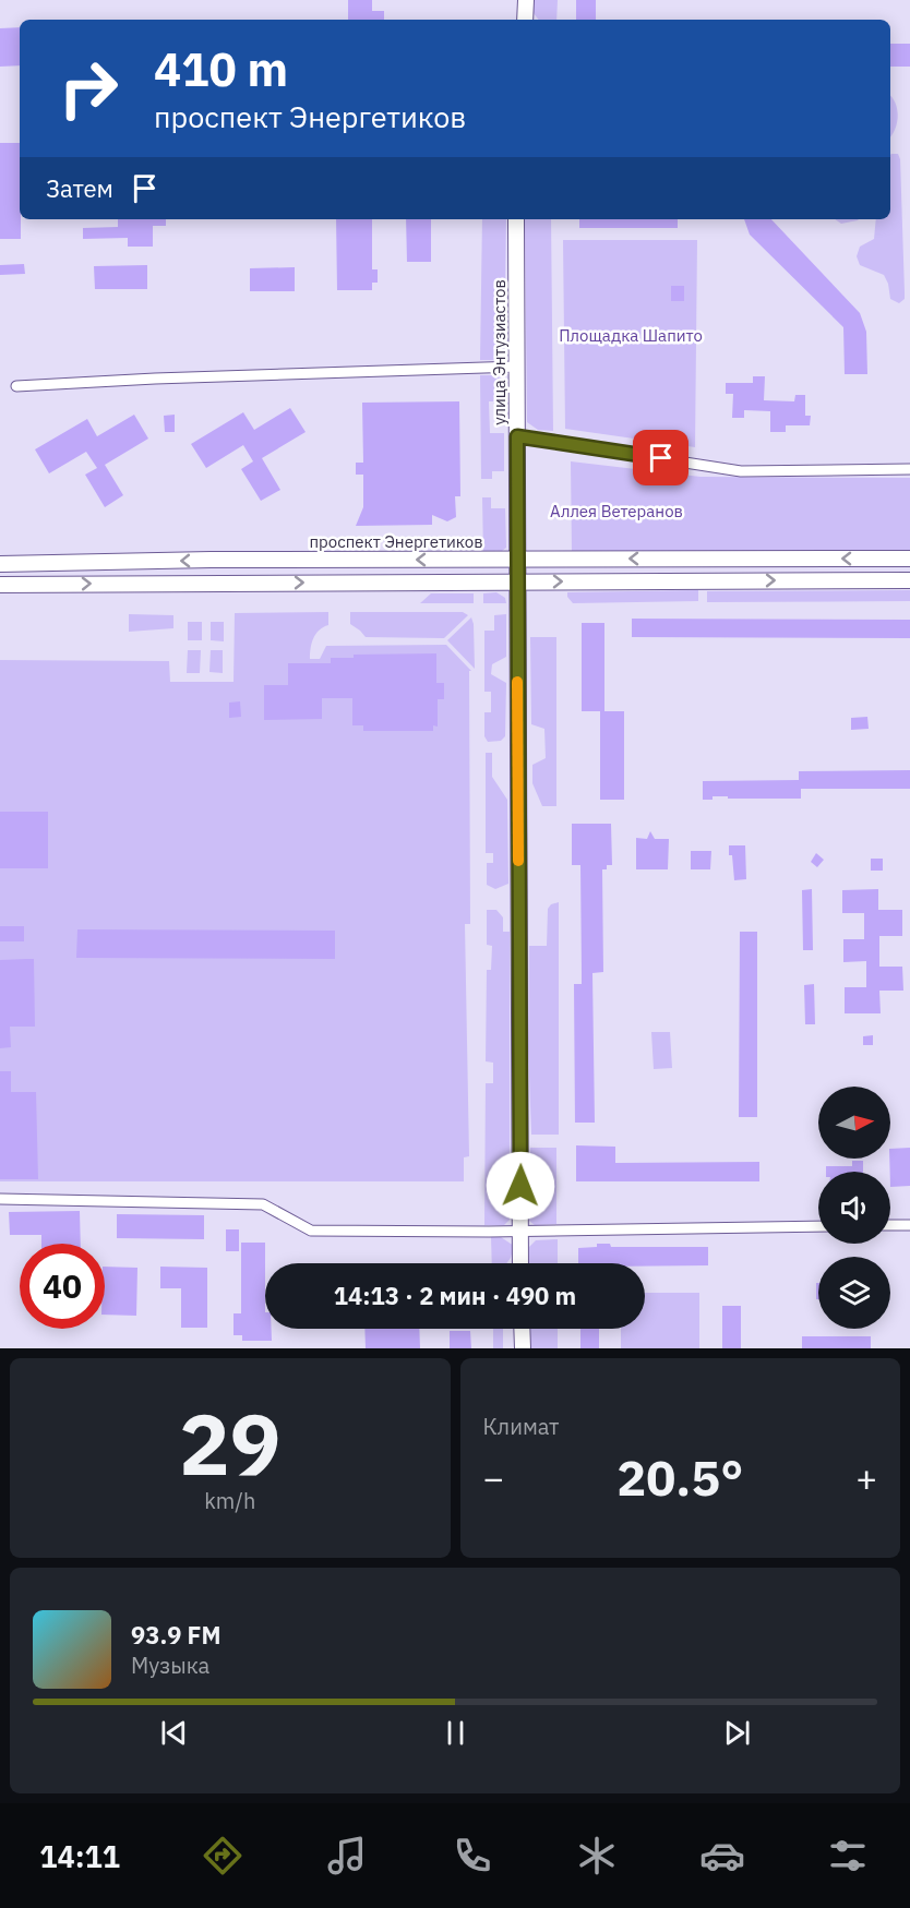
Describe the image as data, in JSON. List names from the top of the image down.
{
  "streets": {
    "main road": ["улица Энтузиастов", "проспект Энергетиков"]
  },
  "crossings": [
    ["улица Энтузиастов", "проспект Энергетиков"]
  ],
  "parks": ["Площадка Шапито", "Аллея Ветеранов"],
  "north": "right",
  "page": {
    "turn": ["410 m", "проспект Энергетиков"],
    "then": "Затем",
    "limit": "40",
    "trip": "14:13 · 2 мин · 490 m",
    "tile": [
      ["29", "km/h"],
      "Климат"
    ],
    "heat": ["−", "20.5°", "+"],
    "song": ["93.9 FM", "Музыка"],
    "tabs": "14:11"
  }
}
